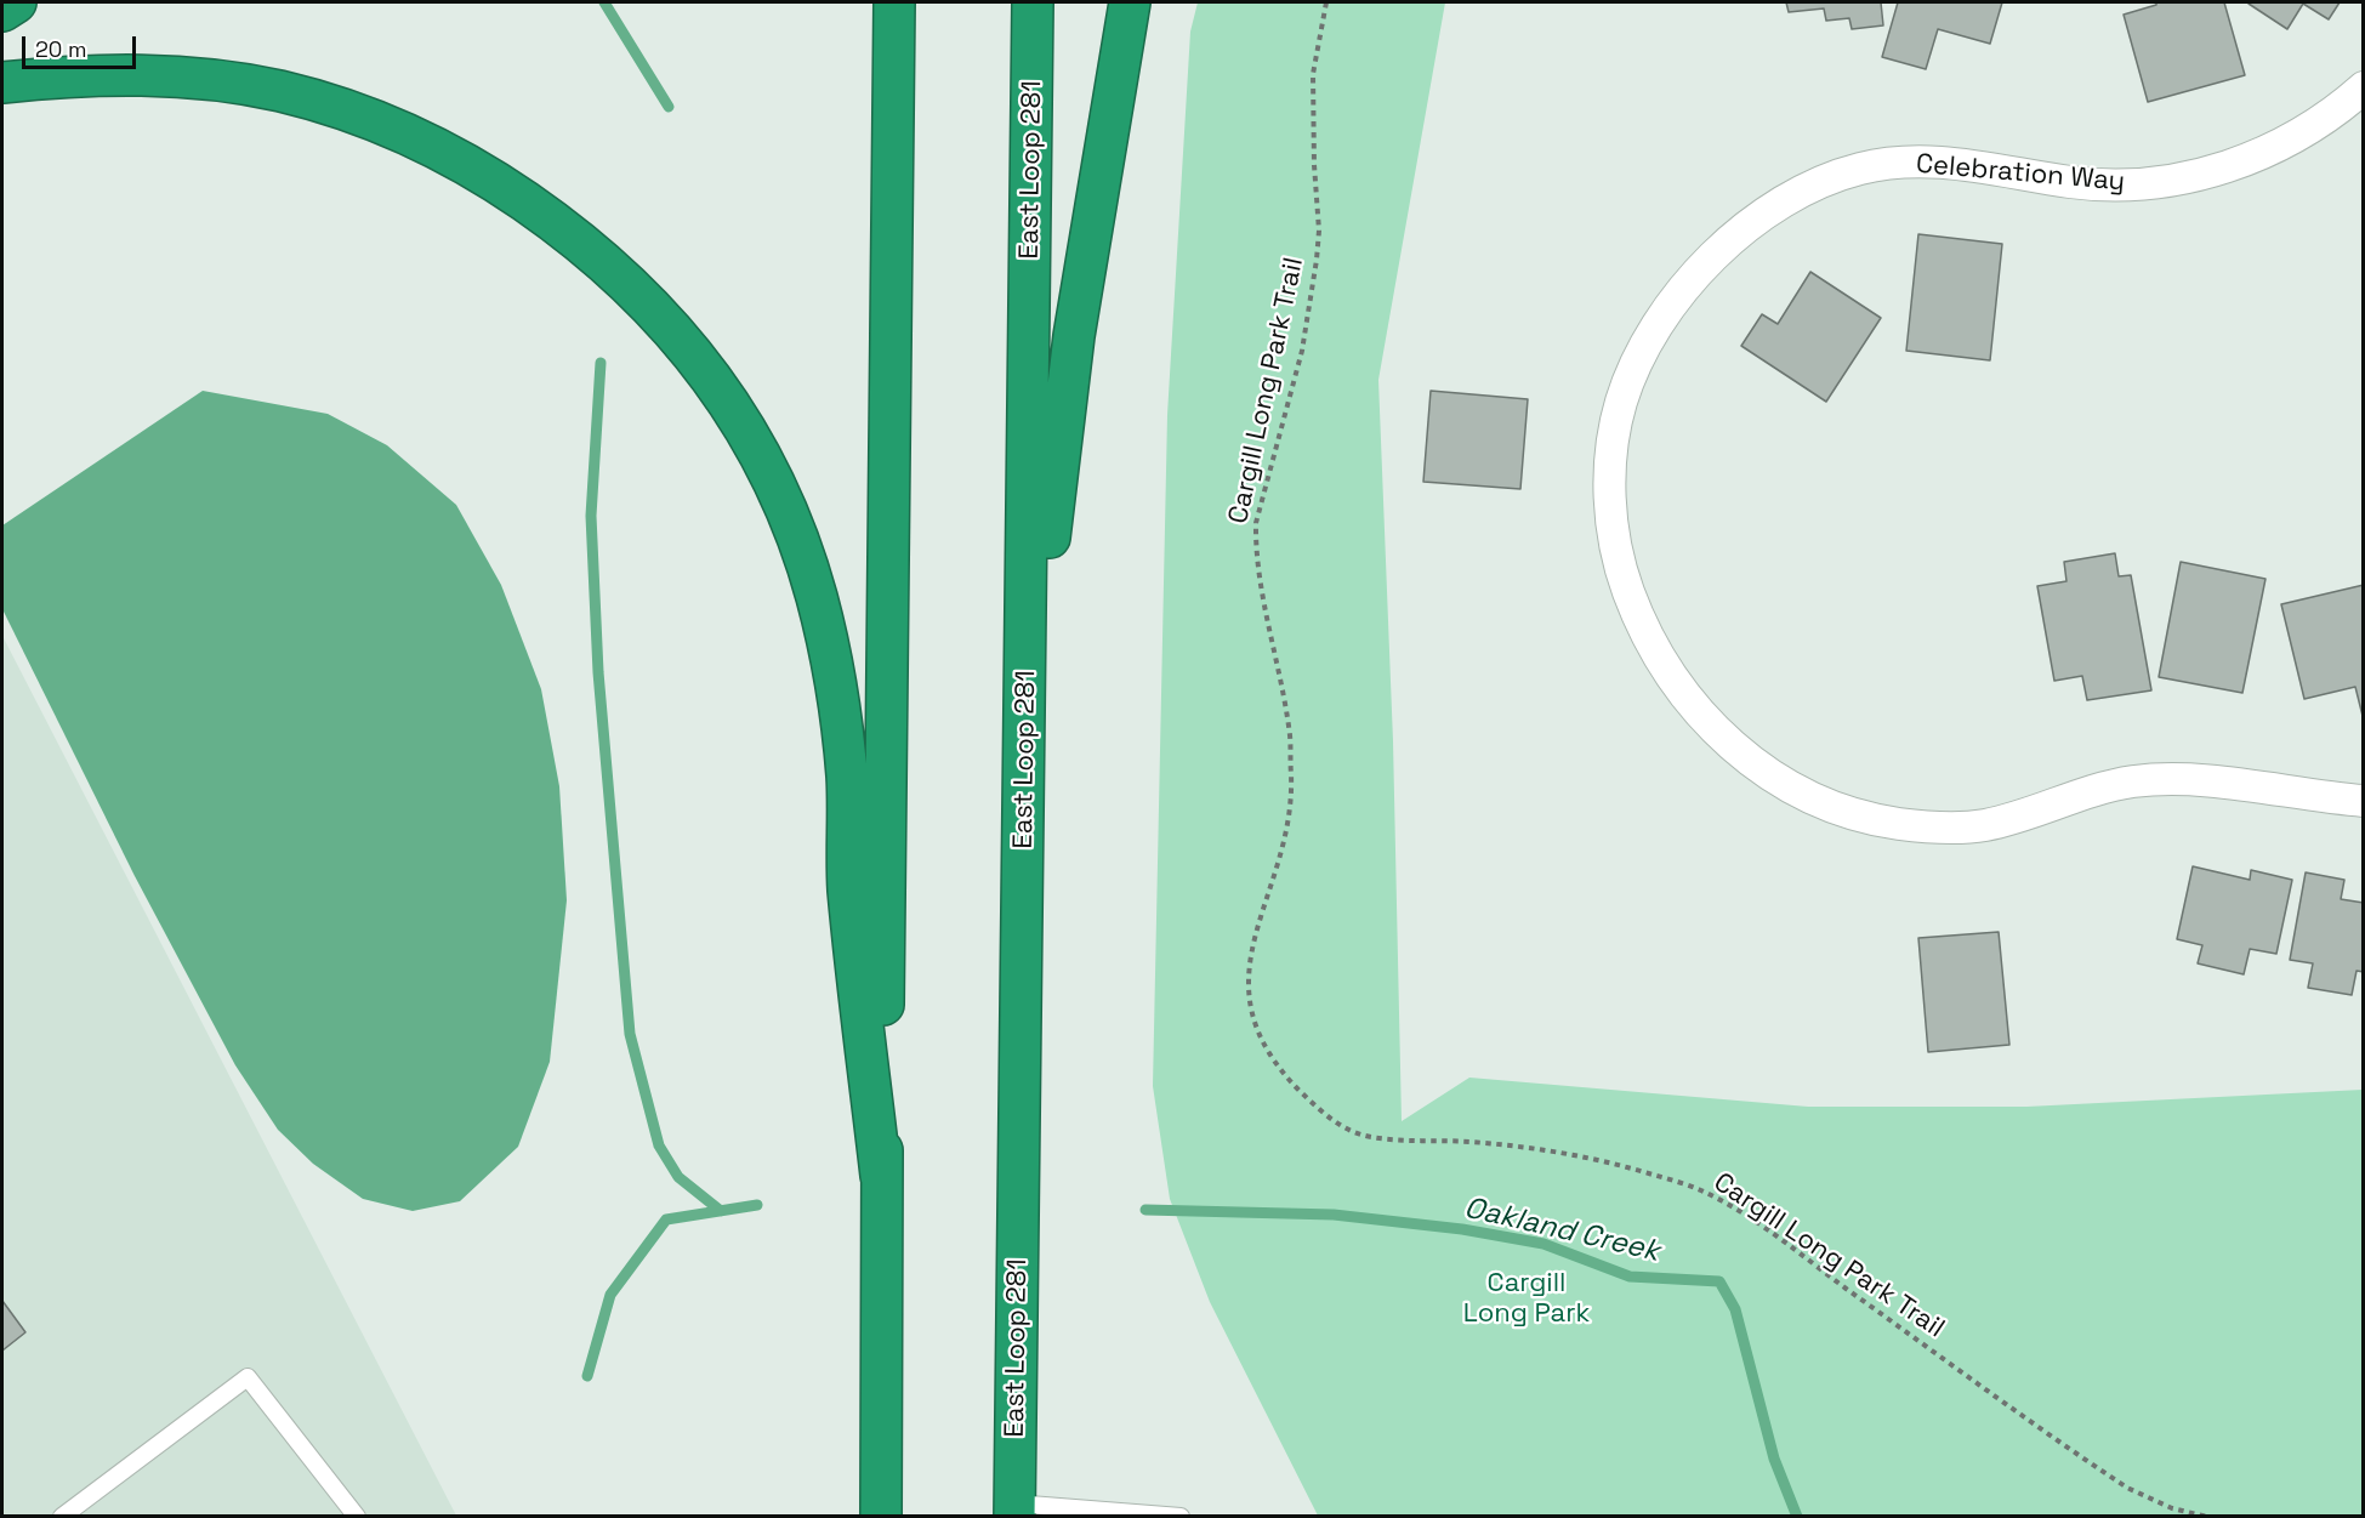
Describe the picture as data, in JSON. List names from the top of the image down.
{
  "streets": {
    "highway": ["East Loop 281"],
    "street": ["Celebration Way"],
    "path": ["Cargill Long Park Trail"]
  },
  "water": ["Oakland Creek"],
  "parks": ["Cargill Long Park"],
  "scale_bar": "20 m"
}
